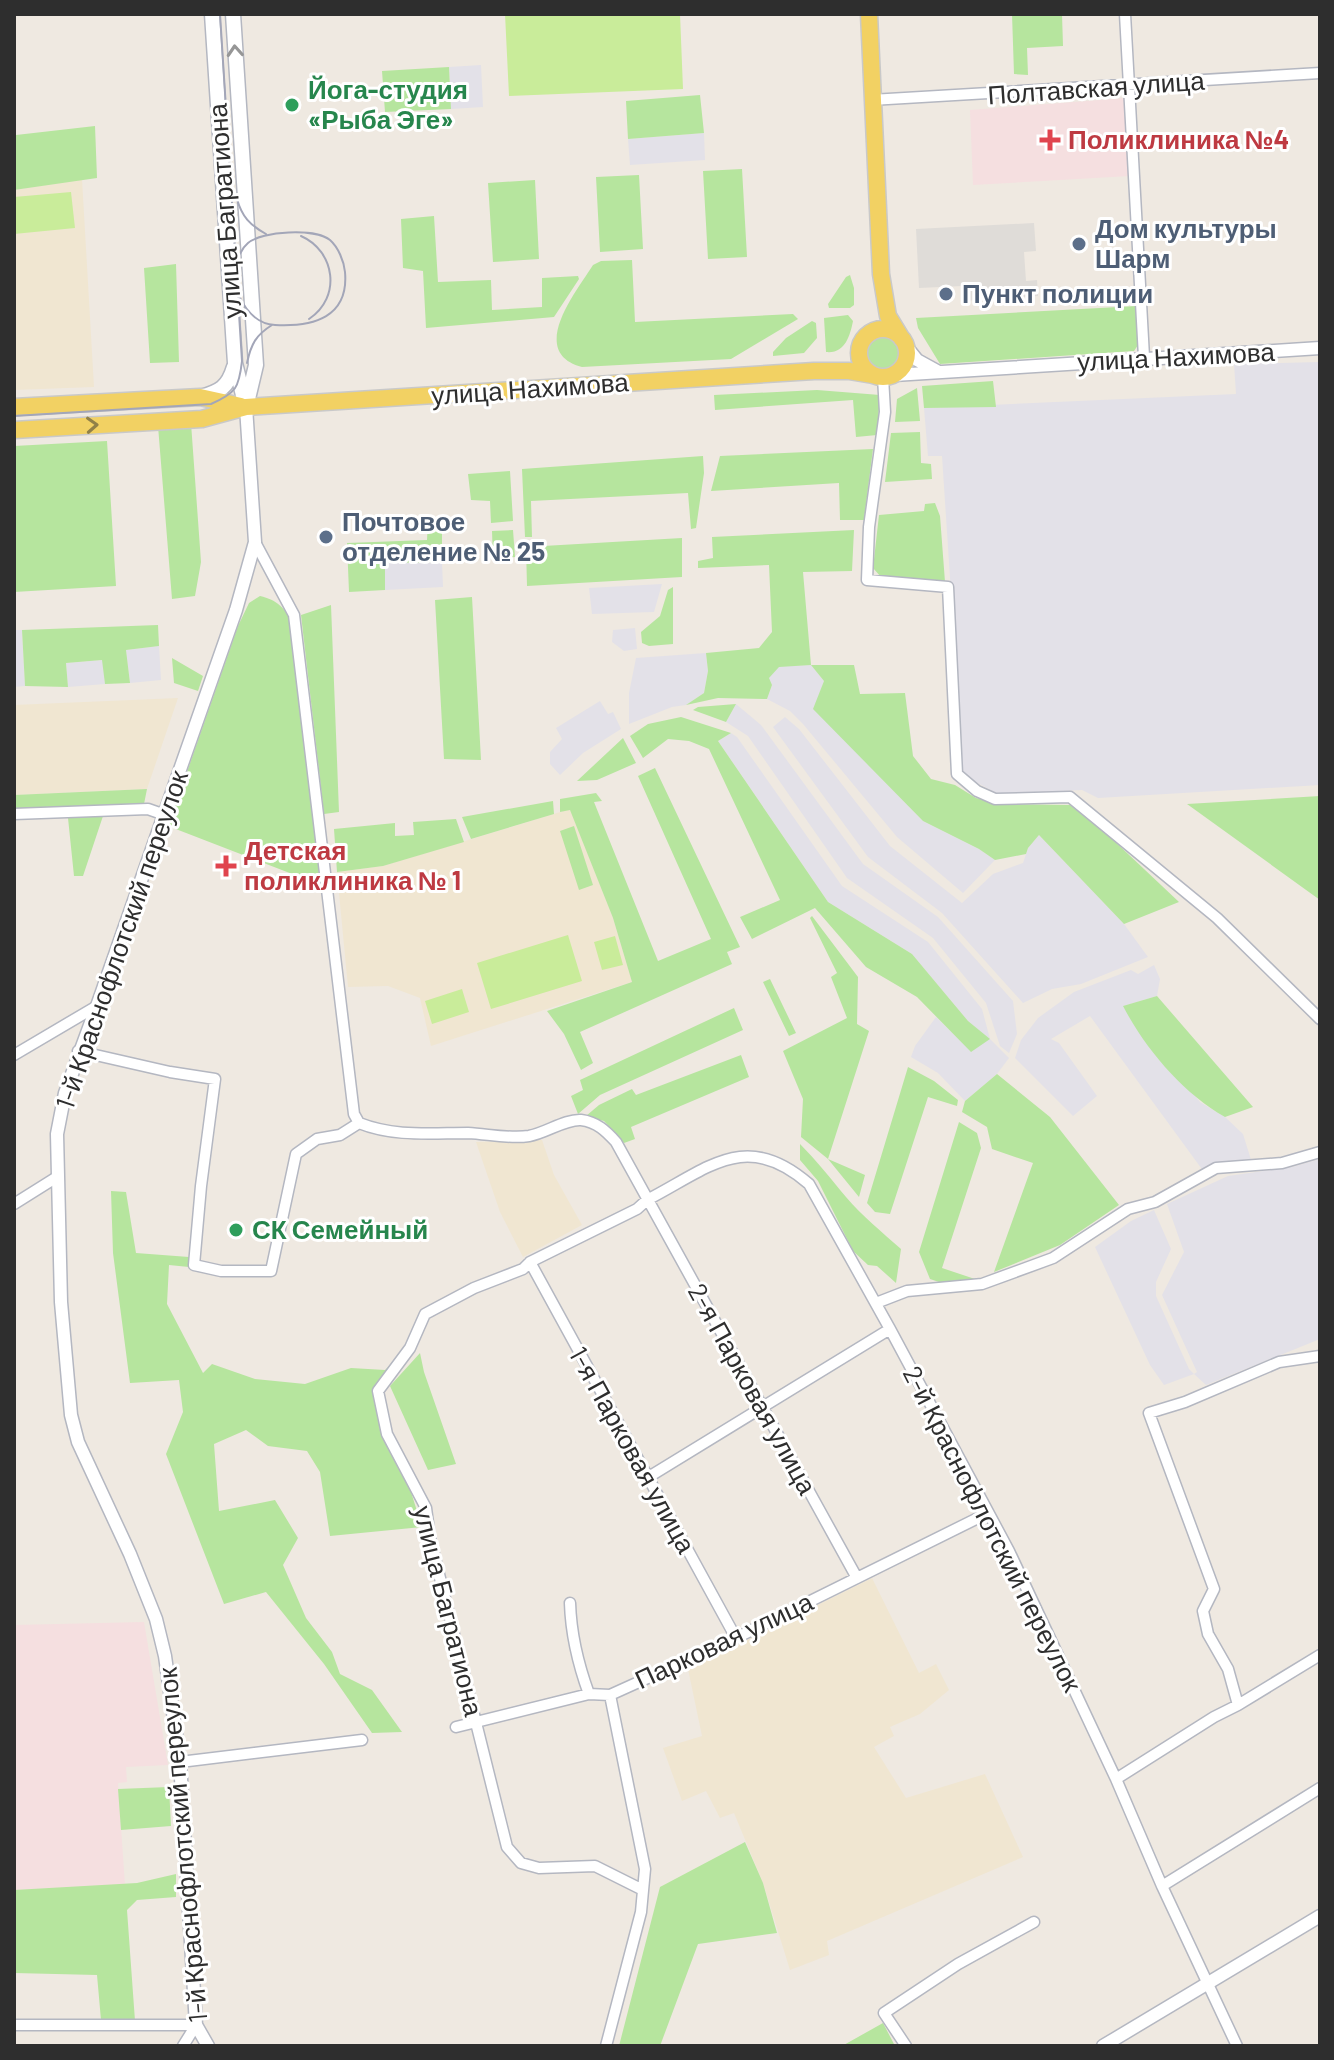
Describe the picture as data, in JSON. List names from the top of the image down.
{
  "streets": {
    "main road": ["улица Багратиона", "улица Нахимова"],
    "street": [
      "Полтавская улица",
      "1-й Краснофлотский переулок",
      "2-я Парковая улица",
      "1-я Парковая улица",
      "2-й Краснофлотский переулок",
      "Парковая улица"
    ]
  },
  "crossings": [
    ["улица Багратиона", "улица Нахимова"],
    ["улица Багратиона", "1-й Краснофлотский переулок"],
    ["улица Багратиона", "2-я Парковая улица"],
    ["улица Багратиона", "1-я Парковая улица"],
    ["улица Багратиона", "2-й Краснофлотский переулок"],
    ["улица Багратиона", "Парковая улица"],
    ["2-я Парковая улица", "2-й Краснофлотский переулок"],
    ["2-я Парковая улица", "Парковая улица"],
    ["1-я Парковая улица", "Парковая улица"],
    ["2-й Краснофлотский переулок", "Парковая улица"]
  ],
  "places": {
    "other": [
      "Йога-студия «Рыба Эге»",
      "Дом культуры Шарм",
      "Пункт полиции",
      "Почтовое отделение № 25",
      "СК Семейный"
    ],
    "health": ["Поликлиника №4", "Детская поликлиника № 1"]
  }
}
